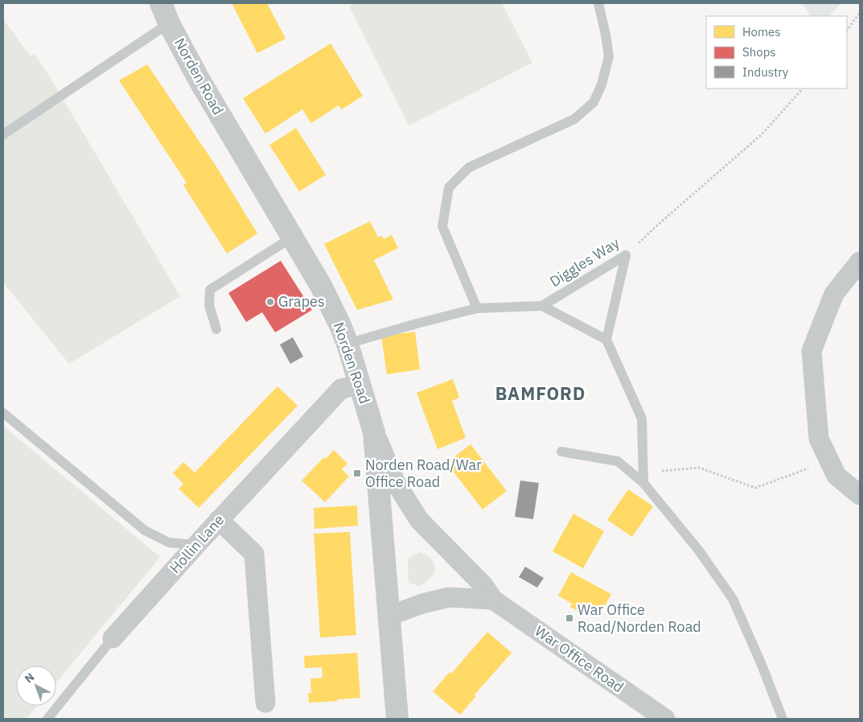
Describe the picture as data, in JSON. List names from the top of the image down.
{
  "streets": {
    "street": ["Norden Road", "Hollin Lane", "War Office Road"],
    "lane": ["Diggles Way"]
  },
  "crossings": [
    ["Norden Road", "Diggles Way"],
    ["Norden Road", "Hollin Lane"],
    ["Norden Road", "War Office Road"]
  ],
  "districts": ["BAMFORD"],
  "places": {
    "other": ["Grapes"],
    "transit": ["Norden Road/War Office Road", "War Office Road/Norden Road"]
  },
  "legend": ["Homes", "Shops", "Industry"],
  "north": "top left"
}
